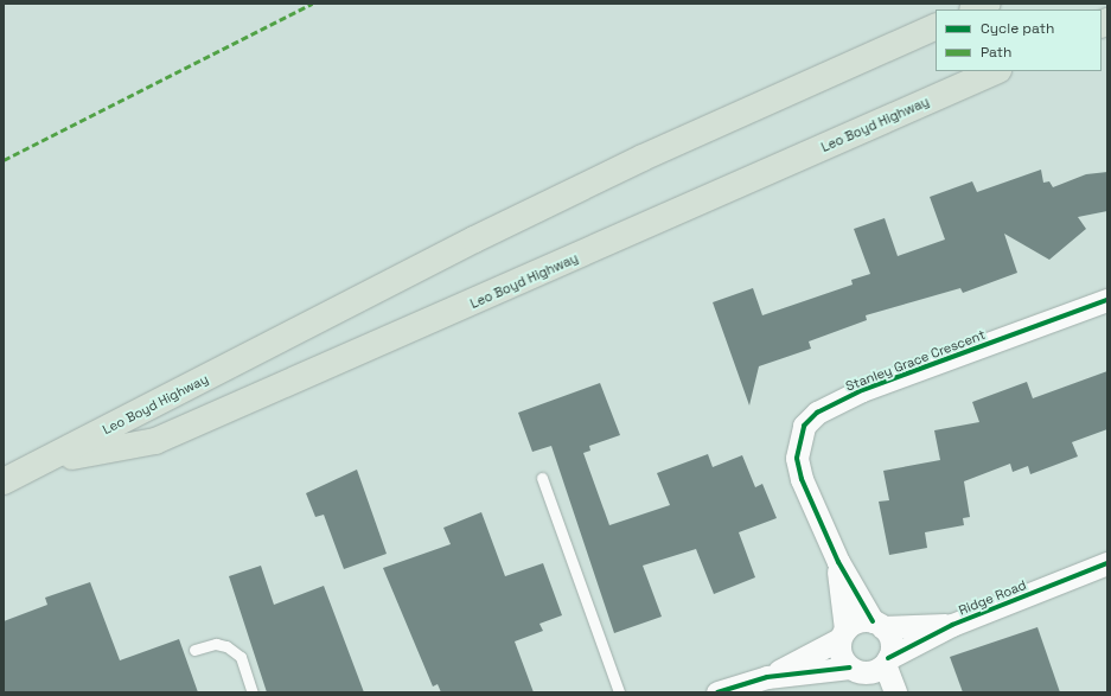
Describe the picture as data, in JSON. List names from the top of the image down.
{
  "streets": {
    "highway": ["Leo Boyd Highway"],
    "street": ["Stanley Grace Crescent", "Ridge Road"]
  },
  "crossings": [
    ["Stanley Grace Crescent", "Ridge Road"]
  ],
  "legend": ["Cycle path", "Path"]
}
